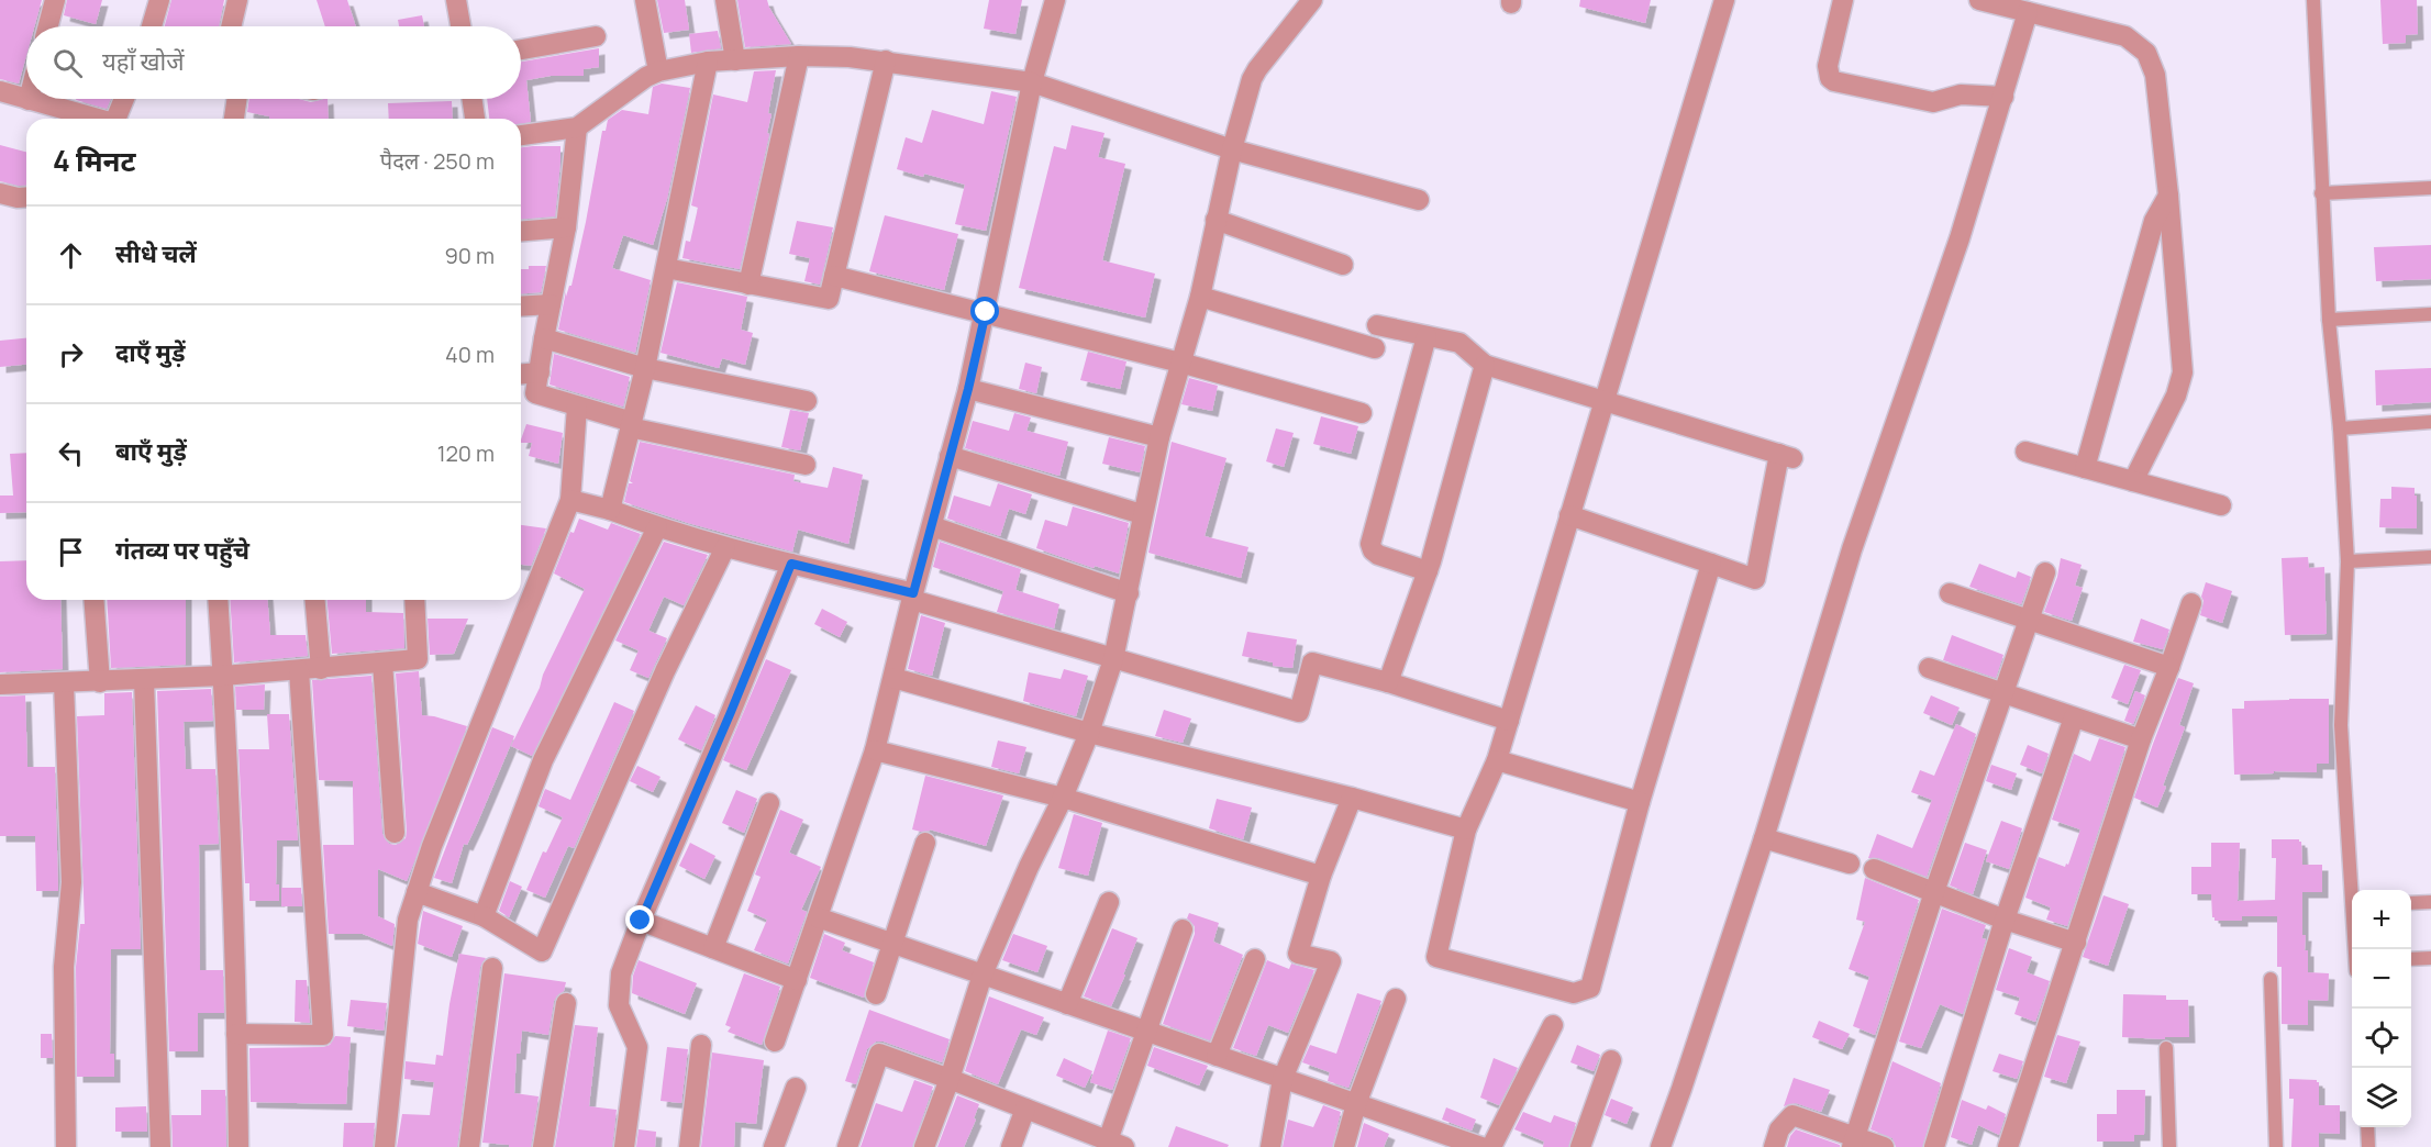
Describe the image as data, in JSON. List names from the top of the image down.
{
  "page": {
    "search": "यहाँ खोजें",
    "heading": ["4 मिनट", "पैदल · 250 m"],
    "list": [
      ["सीधे चलें", "90 m"],
      ["दाएँ मुड़ें", "40 m"],
      ["बाएँ मुड़ें", "120 m"],
      "गंतव्य पर पहुँचे"
    ],
    "map_buttons": ["+", "−"]
  }
}
